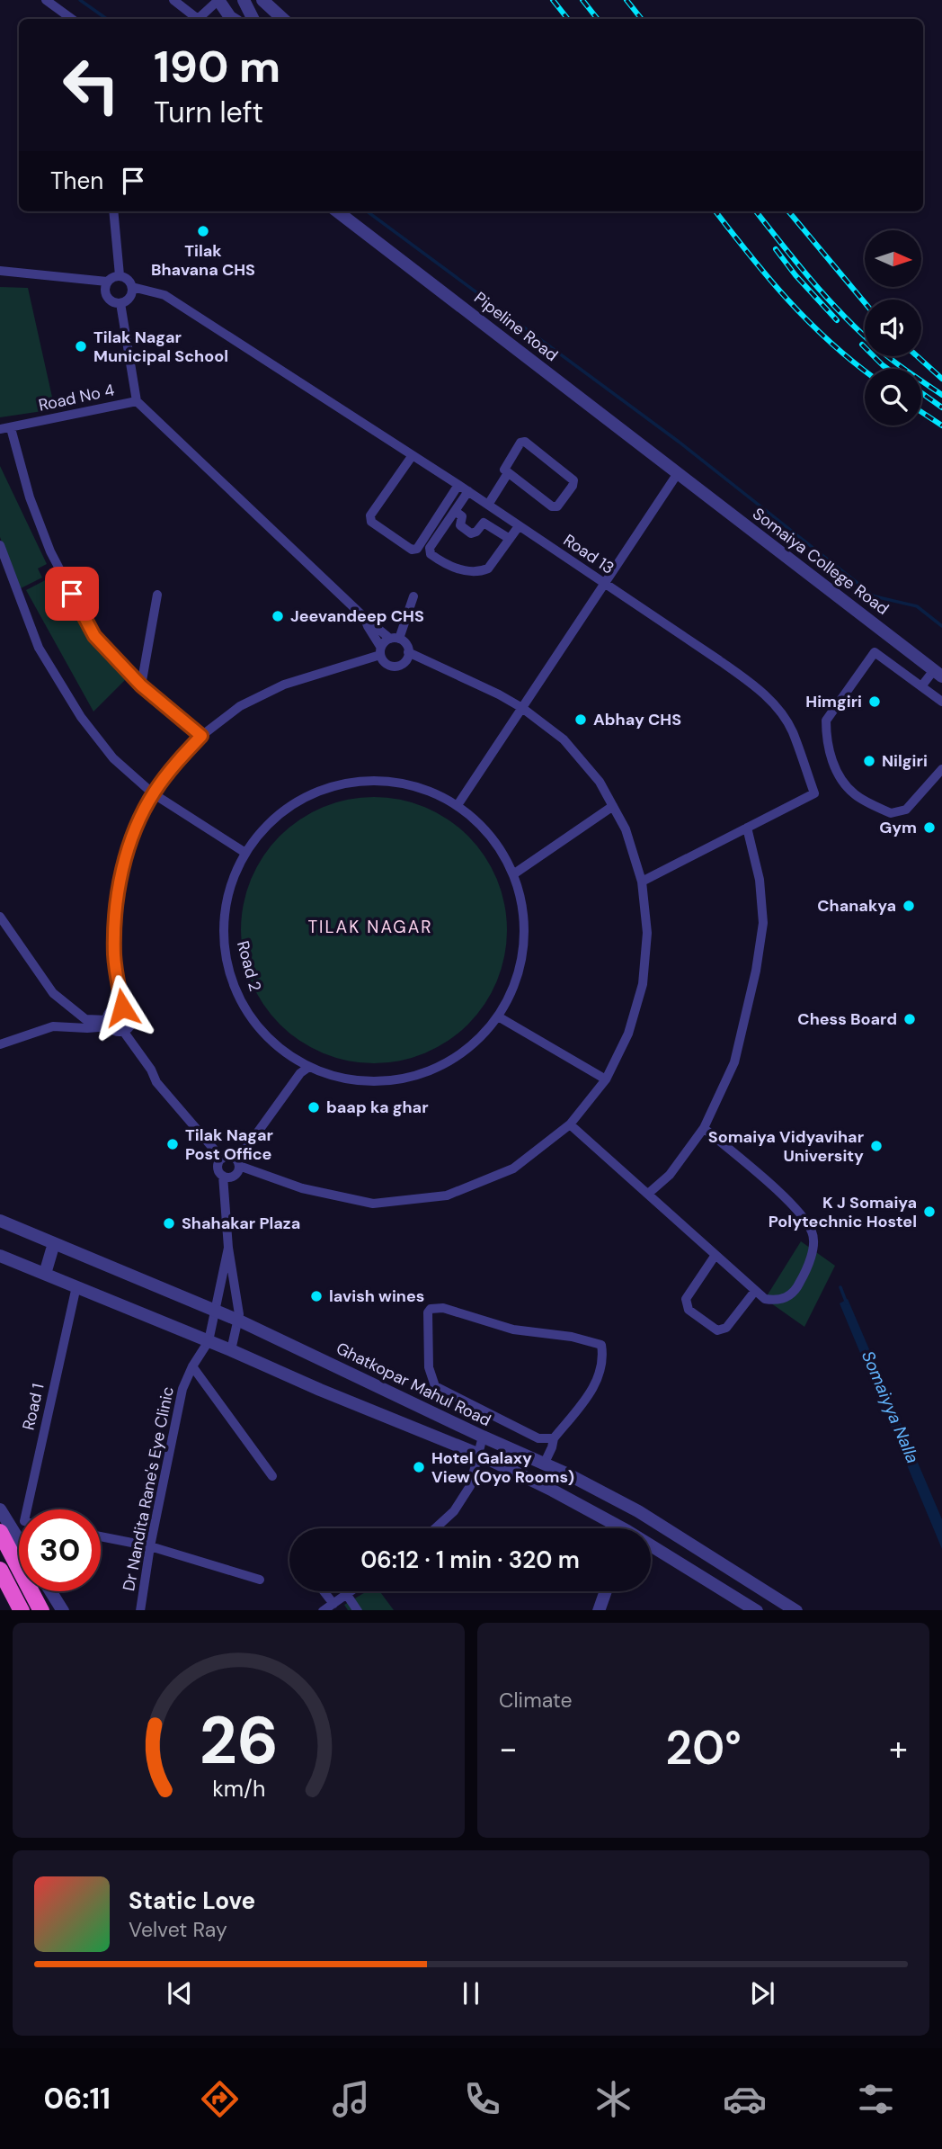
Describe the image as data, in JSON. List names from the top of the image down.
{
  "streets": {
    "street": [
      "Pipeline Road",
      "Road No 4",
      "Road 13",
      "Somaiya College Road",
      "Road 2",
      "Ghatkopar Mahul Road",
      "Road 1",
      "Dr Nandita Rane's Eye Clinic"
    ]
  },
  "crossings": [
    ["Pipeline Road", "Somaiya College Road"],
    ["Road No 4", "Road 13"]
  ],
  "districts": ["TILAK NAGAR"],
  "water": ["Somaiyya Nalla"],
  "places": [
    "Tilak Bhavana CHS",
    "Tilak Nagar Municipal School",
    "Jeevandeep CHS",
    "Himgiri",
    "Abhay CHS",
    "Nilgiri",
    "Gym",
    "Chanakya",
    "Chess Board",
    "baap ka ghar",
    "Tilak Nagar Post Office",
    "Somaiya Vidyavihar University",
    "K J Somaiya Polytechnic Hostel",
    "Shahakar Plaza",
    "lavish wines",
    "Hotel Galaxy View (Oyo Rooms)"
  ],
  "north": "right",
  "page": {
    "turn": ["190 m", "Turn left"],
    "then": "Then",
    "limit": "30",
    "trip": "06:12 · 1 min · 320 m",
    "tile": "Climate",
    "heat": ["−", "20°", "+"],
    "song": ["Static Love", "Velvet Ray"],
    "tabs": "06:11",
    "gauge": ["26", "km/h"]
  }
}
